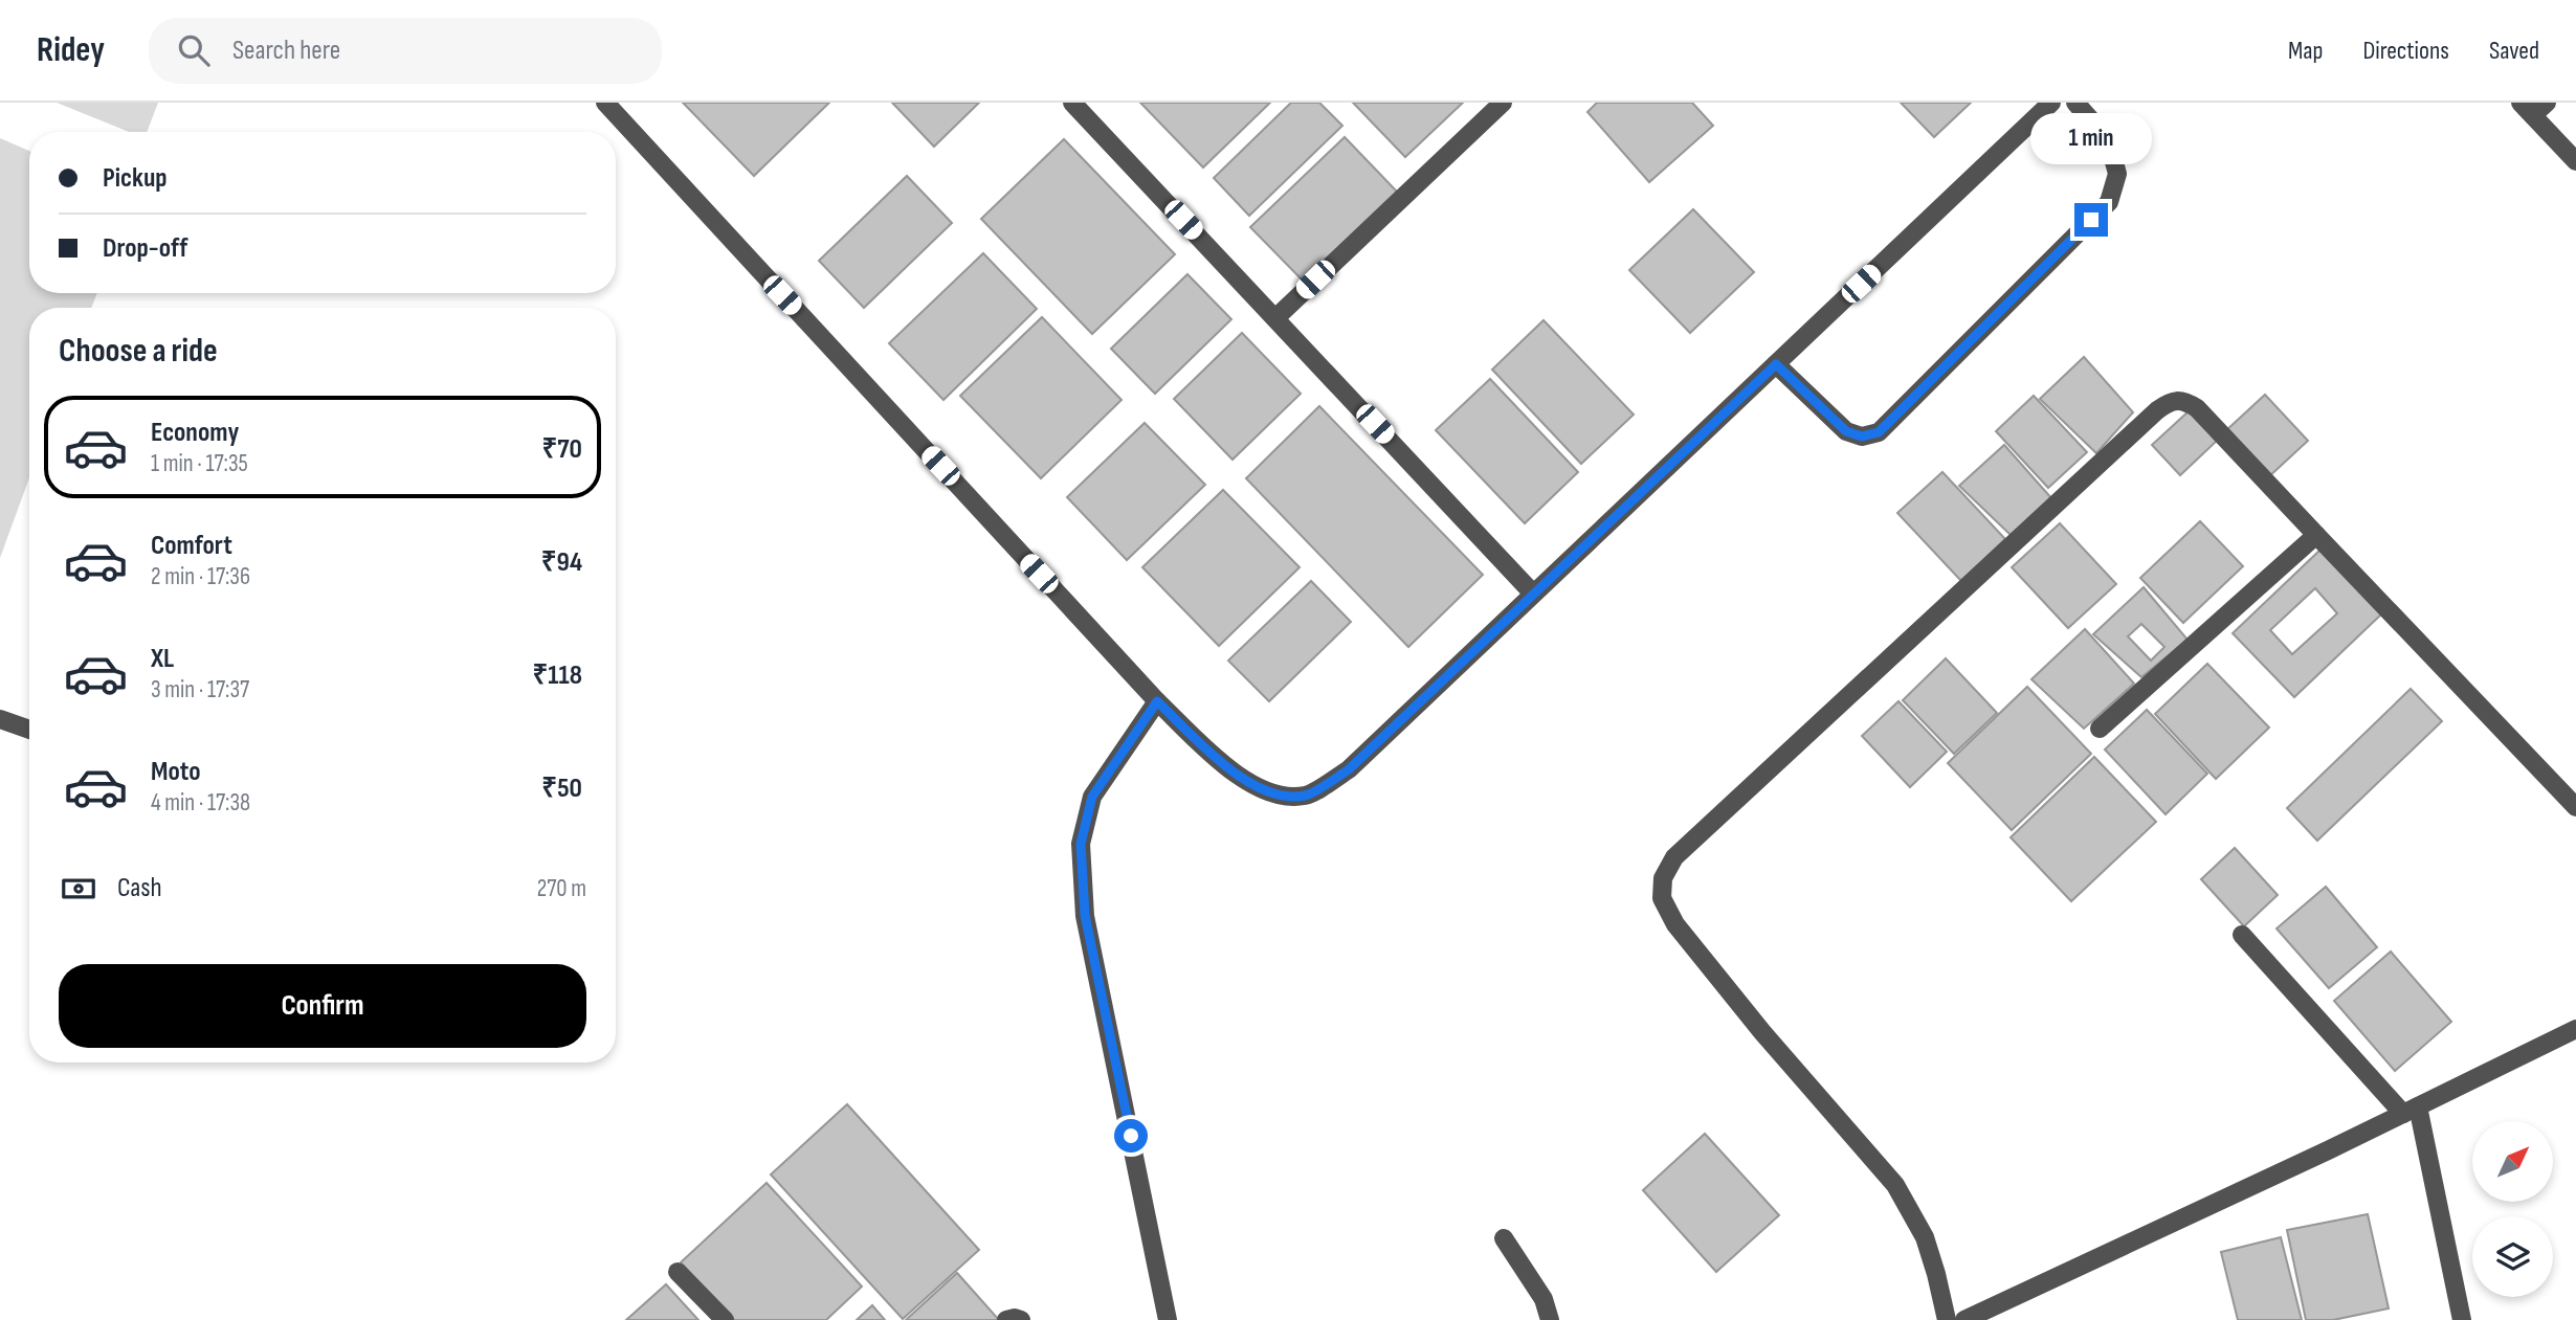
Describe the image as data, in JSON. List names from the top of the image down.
{
  "north": "top right",
  "page": {
    "header": "Ridey",
    "search": "Search here",
    "nav": ["Map", "Directions", "Saved"],
    "bubble": "1 min",
    "banner": ["Pickup", "Drop-off"],
    "heading": "Choose a ride",
    "list": [
      {
        "name": "Economy",
        "note": "1 min · 17:35",
        "value": "₹70"
      },
      {
        "name": "Comfort",
        "note": "2 min · 17:36",
        "value": "₹94"
      },
      {
        "name": "XL",
        "note": "3 min · 17:37",
        "value": "₹118"
      },
      {
        "name": "Moto",
        "note": "4 min · 17:38",
        "value": "₹50"
      }
    ],
    "pay": ["Cash", "270 m"],
    "buttons": "Confirm"
  }
}
